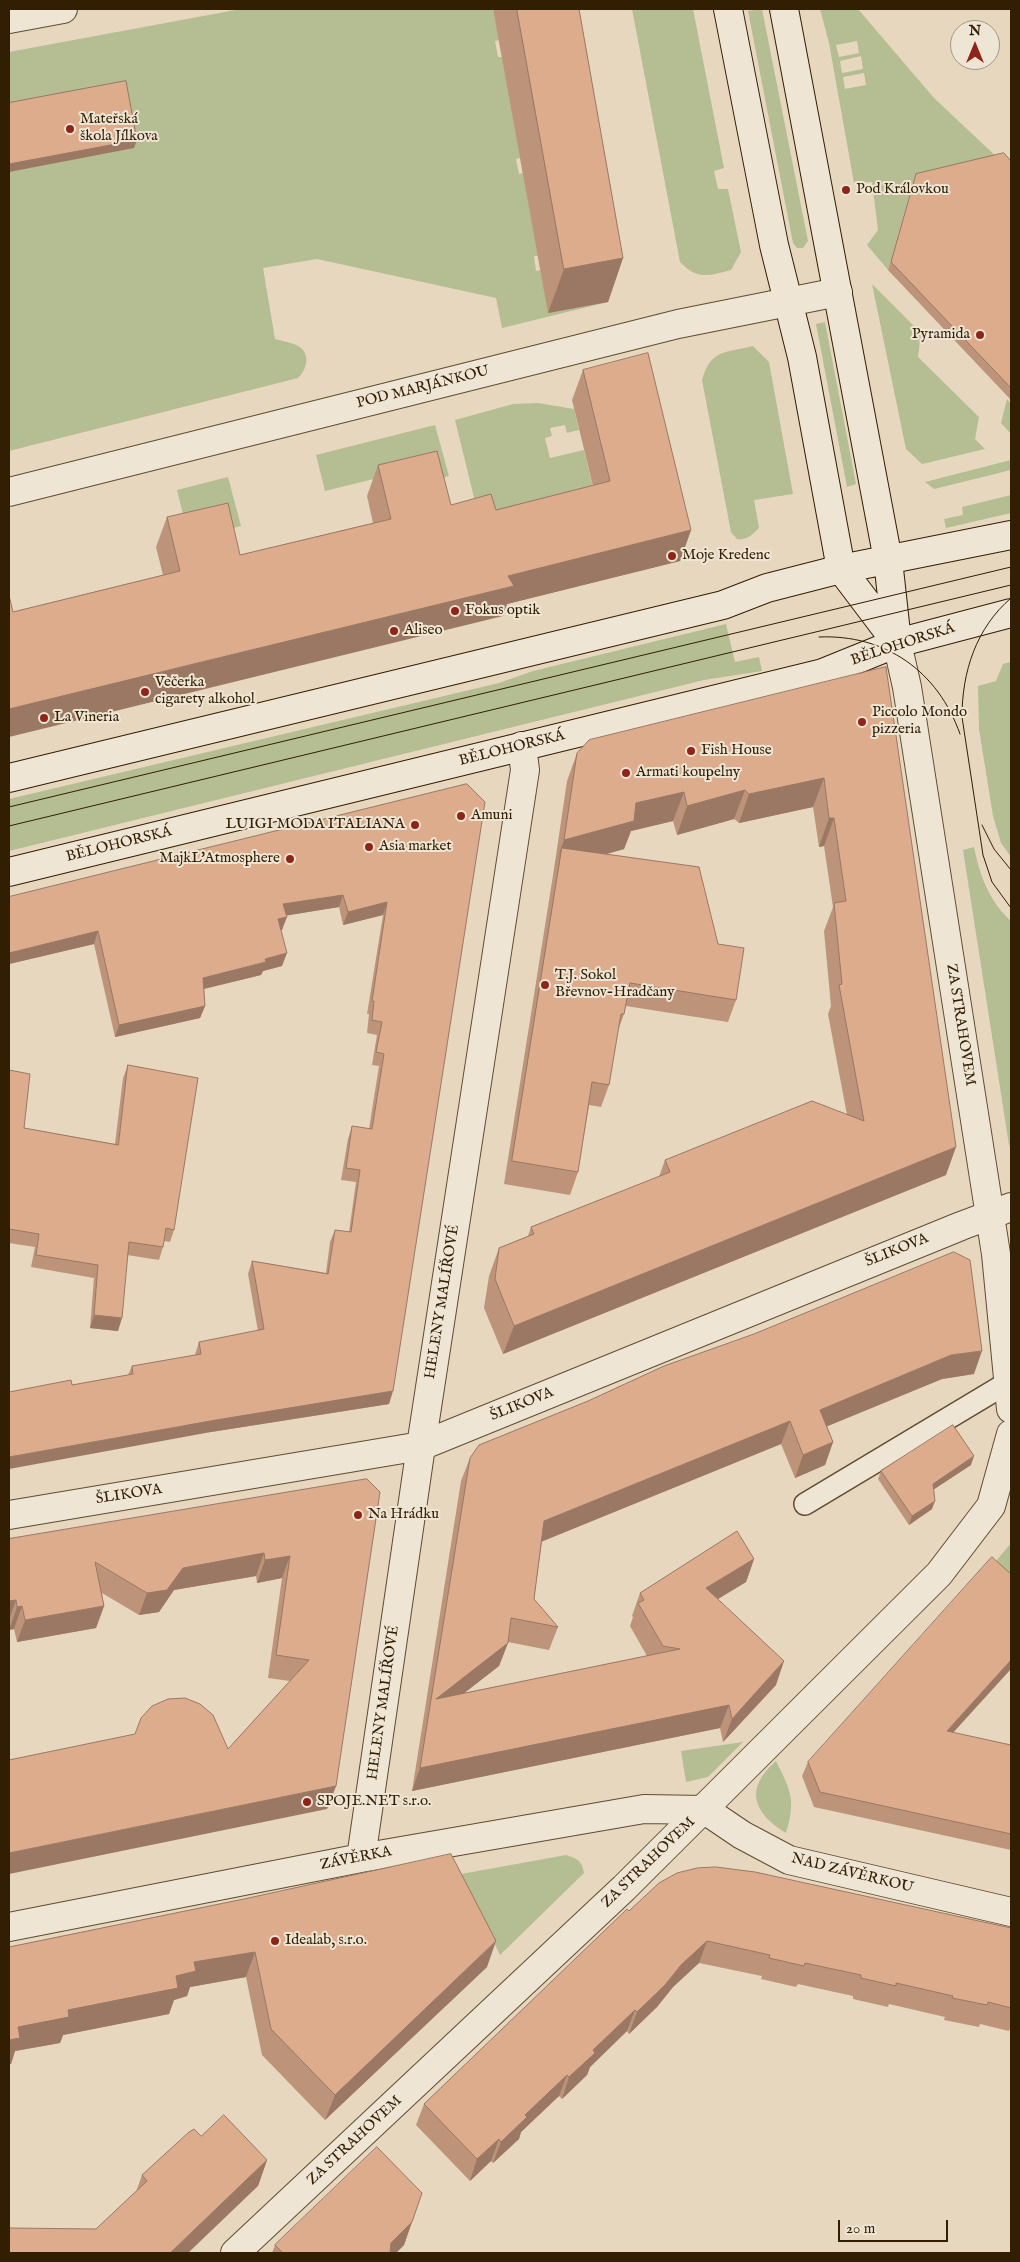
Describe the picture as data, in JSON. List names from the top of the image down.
{
  "streets": {
    "street": [
      "POD MARJÁNKOU",
      "BĚLOHORSKÁ",
      "ZA STRAHOVEM",
      "ŠLIKOVA",
      "HELENY MALÍŘOVÉ",
      "ZÁVĚRKA",
      "NAD ZÁVĚRKOU"
    ]
  },
  "crossings": [
    ["BĚLOHORSKÁ", "ZA STRAHOVEM"],
    ["BĚLOHORSKÁ", "HELENY MALÍŘOVÉ"],
    ["ZA STRAHOVEM", "ŠLIKOVA"],
    ["ZA STRAHOVEM", "ZÁVĚRKA"],
    ["ZA STRAHOVEM", "NAD ZÁVĚRKOU"],
    ["ŠLIKOVA", "HELENY MALÍŘOVÉ"],
    ["HELENY MALÍŘOVÉ", "ZÁVĚRKA"],
    ["ZÁVĚRKA", "NAD ZÁVĚRKOU"]
  ],
  "places": [
    "Mateřská škola Jílkova",
    "Pod Královkou",
    "Pyramida",
    "Moje Kredenc",
    "Fokus optik",
    "Aliseo",
    "Večerka cigarety alkohol",
    "La Vineria",
    "Piccolo Mondo pizzeria",
    "Fish House",
    "Armati koupelny",
    "Amuni",
    "LUIGI MODA ITALIANA",
    "Asia market",
    "MajkL'Atmosphere",
    "T.J. Sokol Břevnov-Hradčany",
    "Na Hrádku",
    "SPOJE.NET s.r.o.",
    "Idealab, s.r.o."
  ],
  "scale_bar": "20 m",
  "north": "top"
}
